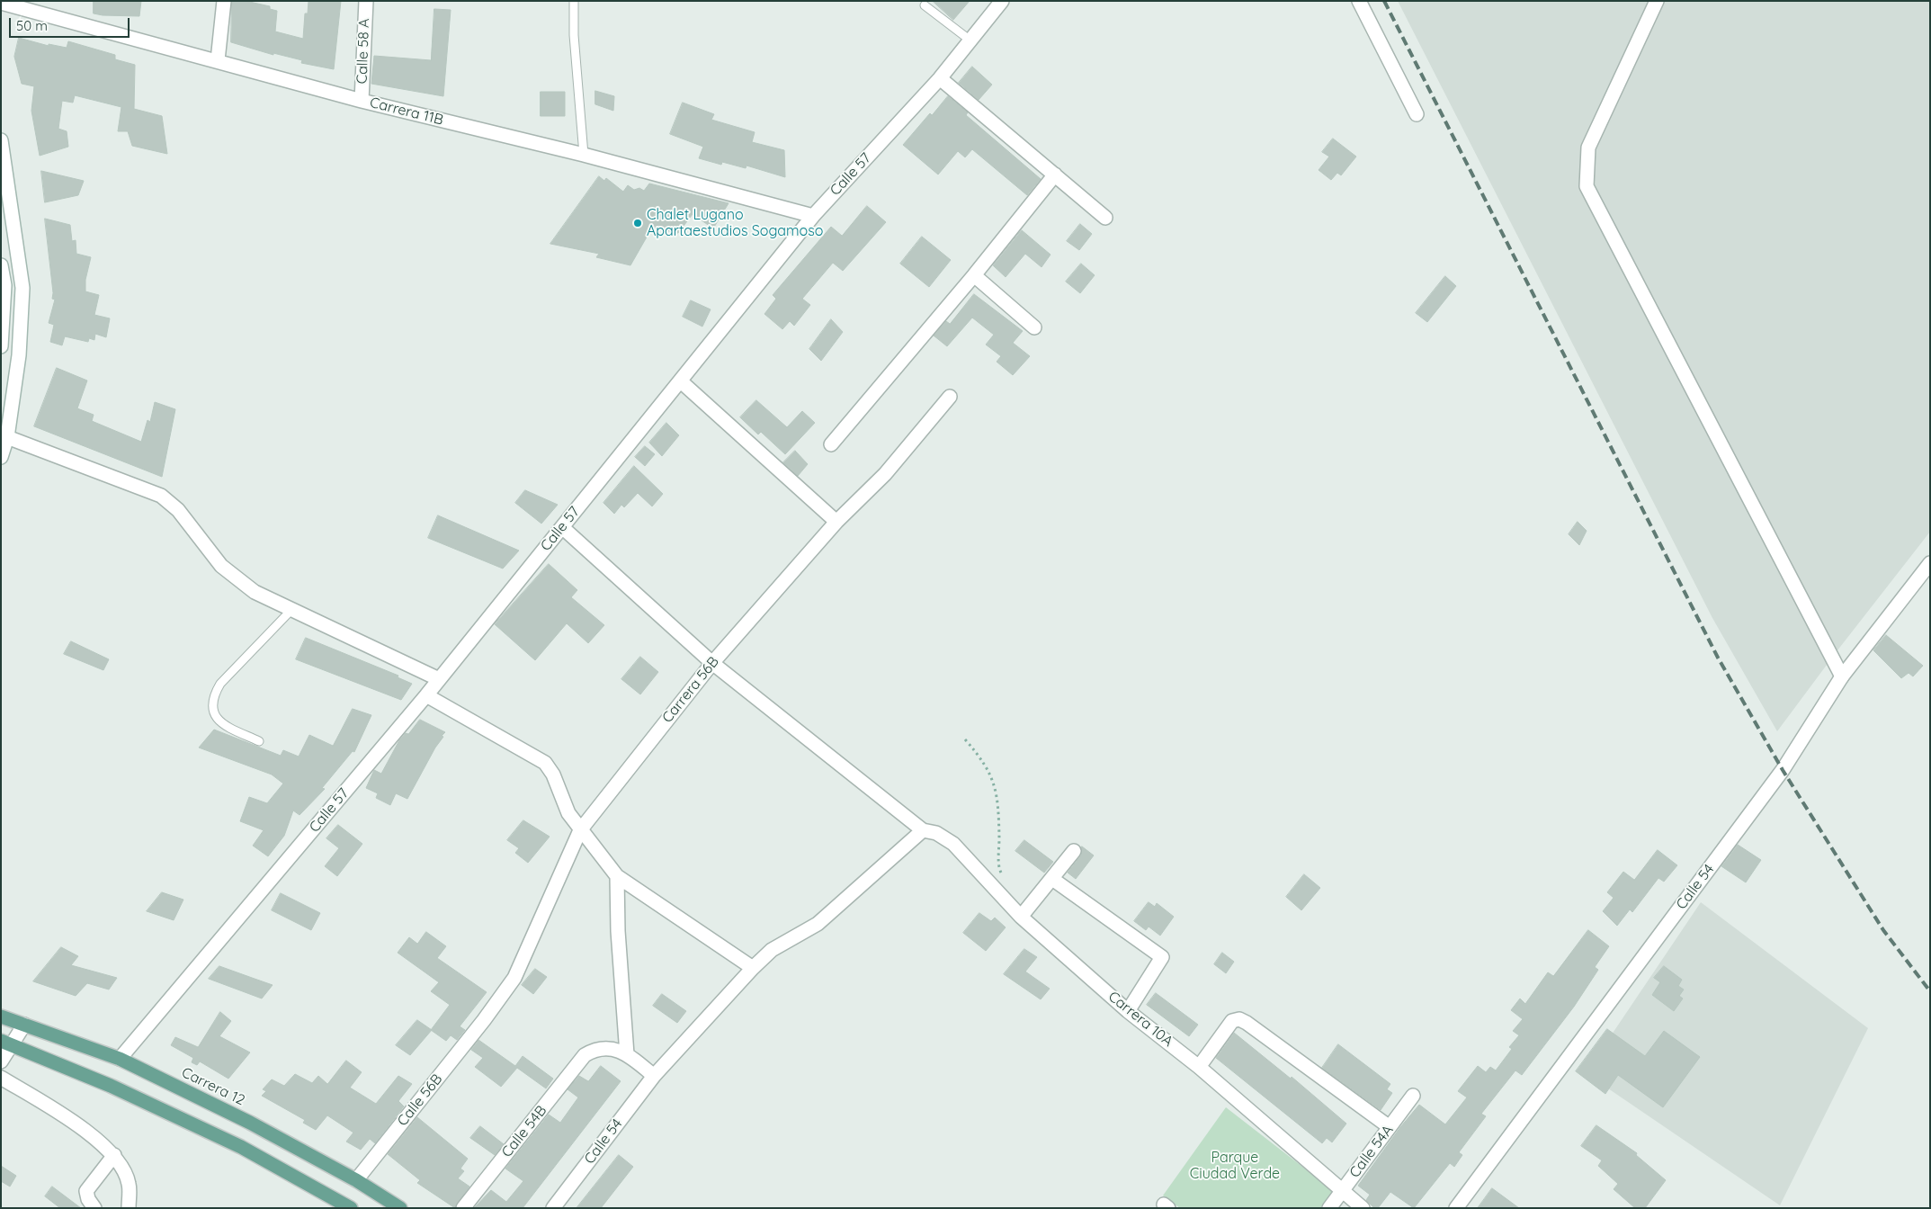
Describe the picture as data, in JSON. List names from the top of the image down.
{
  "streets": {
    "main road": ["Carrera 12"],
    "street": [
      "Calle 58 A",
      "Carrera 11B",
      "Calle 57",
      "Carrera 56B",
      "Calle 54",
      "Carrera 10A",
      "Calle 56B",
      "Calle 54B",
      "Calle 54A"
    ]
  },
  "crossings": [
    ["Calle 58 A", "Carrera 11B"],
    ["Carrera 11B", "Calle 57"],
    ["Calle 57", "Carrera 10A"],
    ["Calle 57", "Carrera 12"],
    ["Carrera 56B", "Carrera 10A"],
    ["Carrera 56B", "Calle 56B"],
    ["Calle 54", "Carrera 10A"],
    ["Carrera 10A", "Calle 54A"],
    ["Carrera 12", "Calle 56B"]
  ],
  "parks": ["Parque Ciudad Verde"],
  "places": ["Chalet Lugano Apartaestudios Sogamoso"],
  "scale_bar": "50 m"
}
